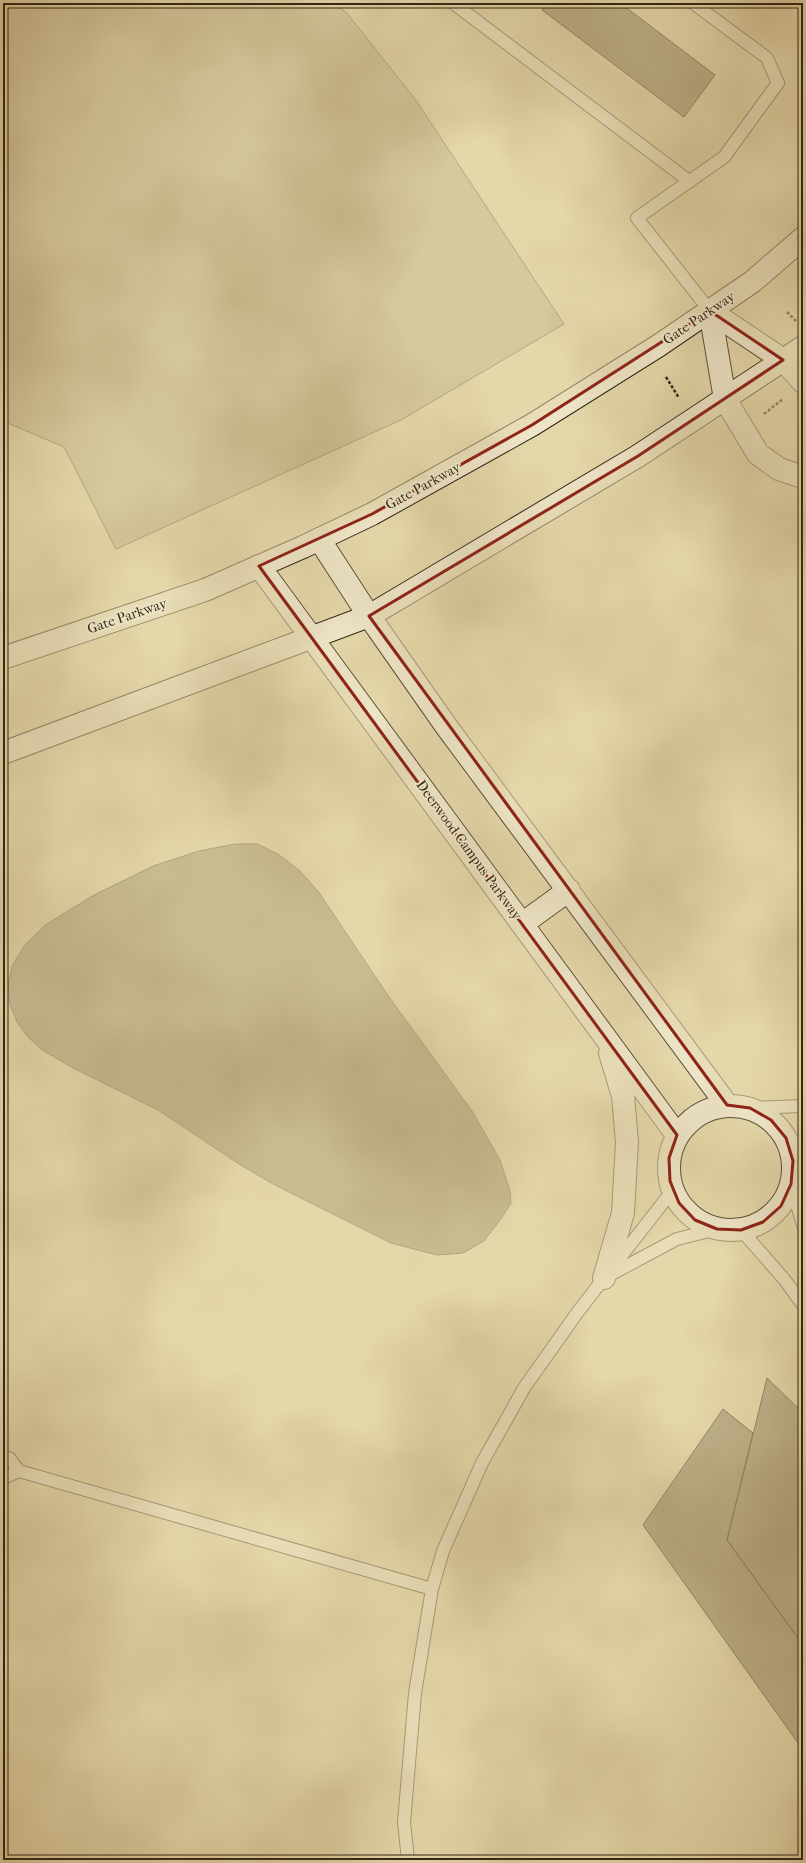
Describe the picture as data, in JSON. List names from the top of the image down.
{
  "streets": {
    "street": ["Gate Parkway", "Deerwood Campus Parkway"]
  },
  "crossings": [
    ["Gate Parkway", "Deerwood Campus Parkway"]
  ]
}
